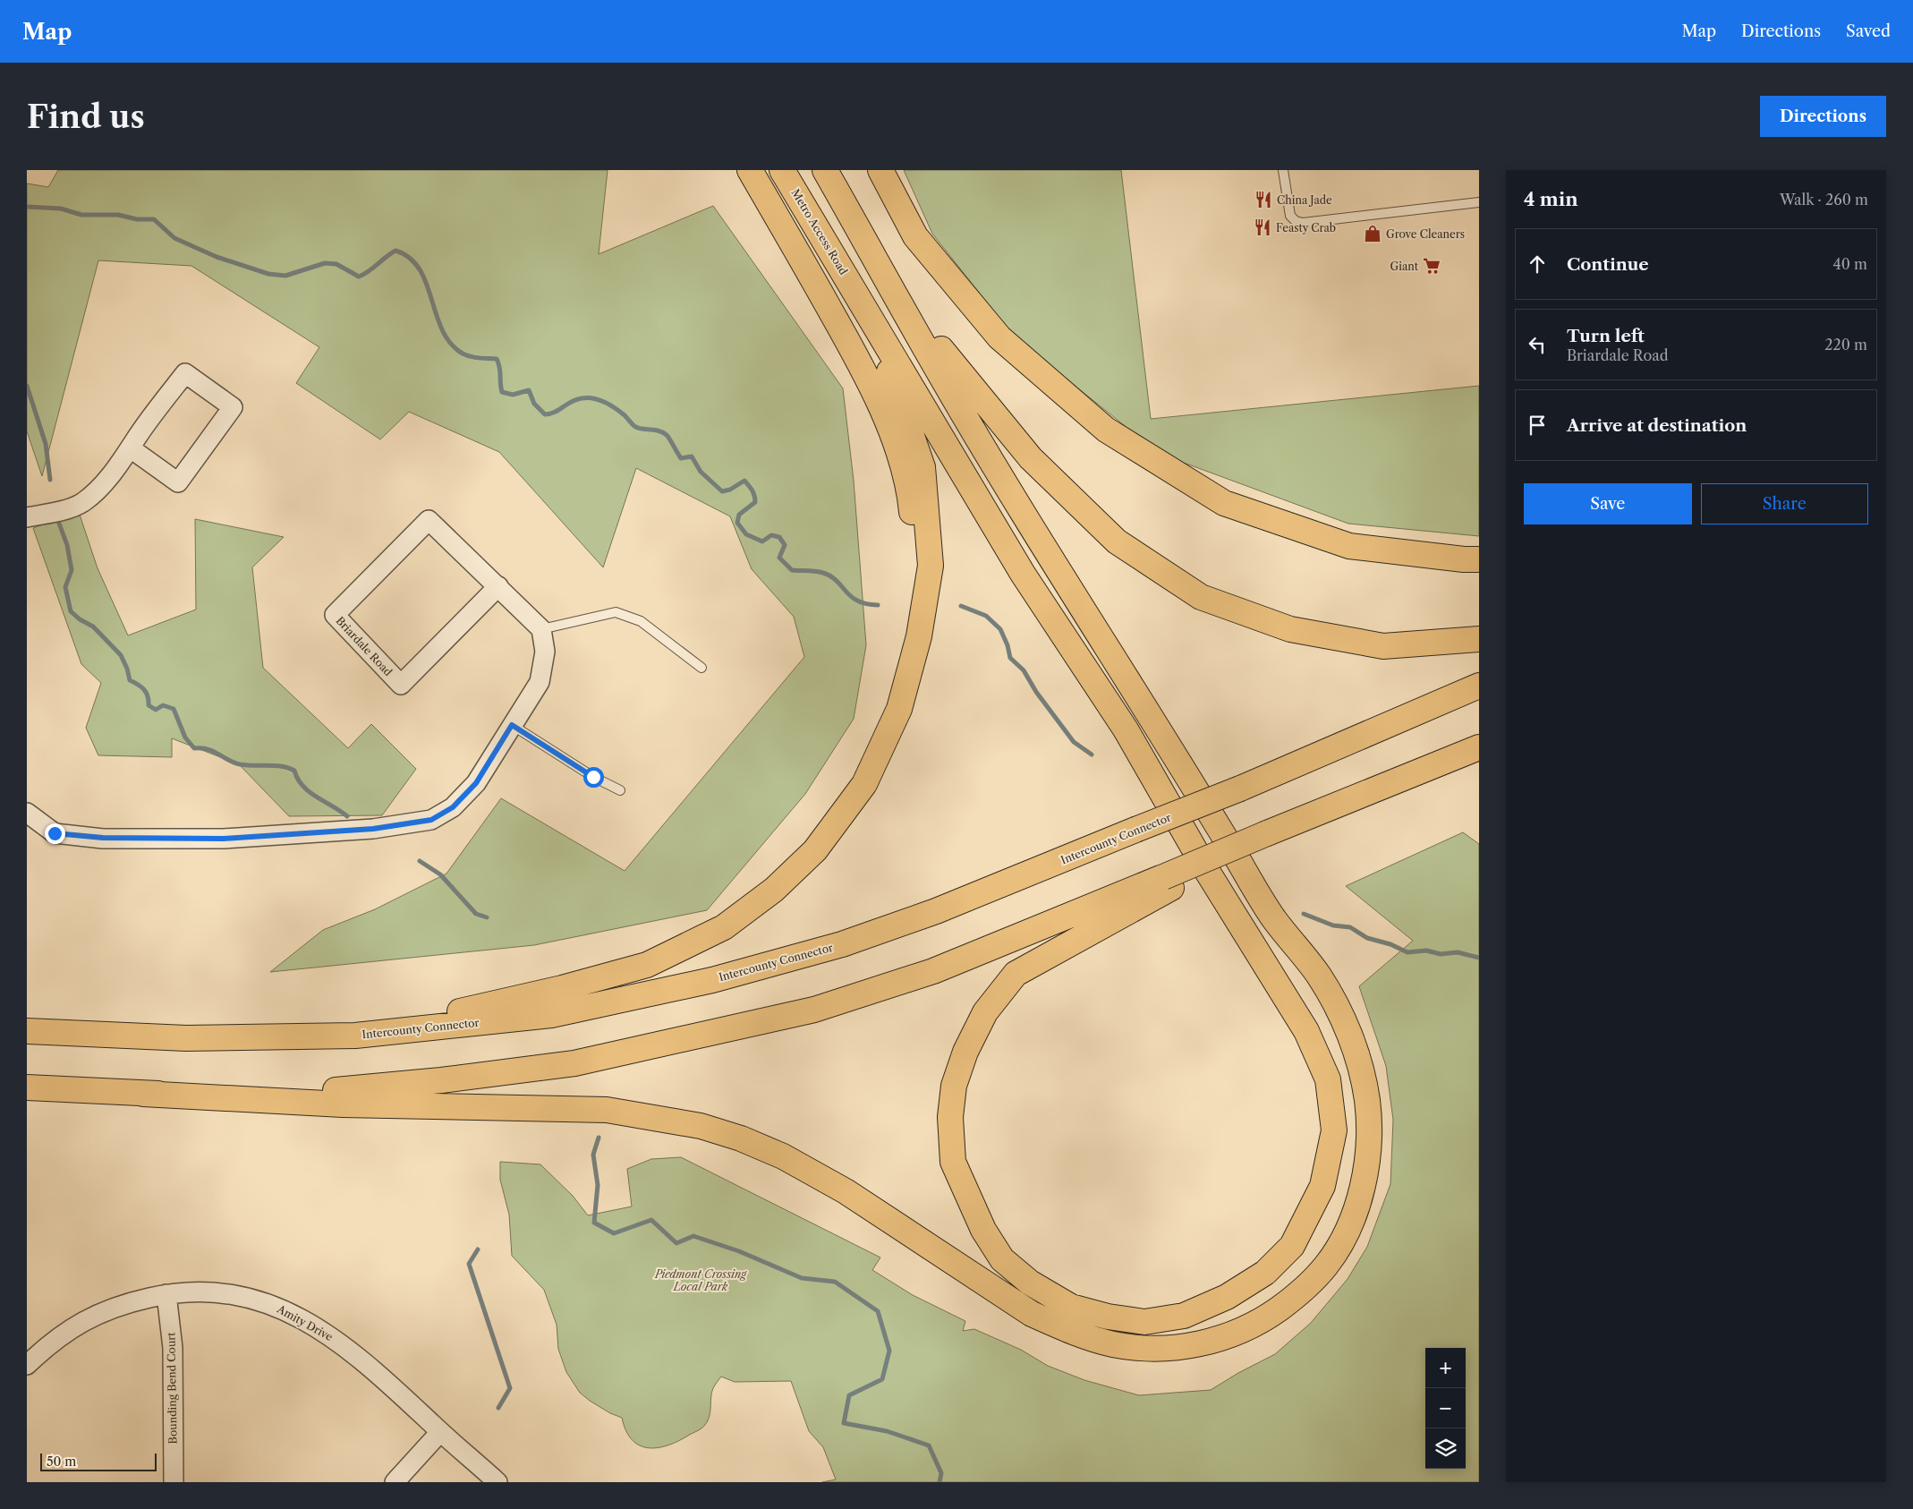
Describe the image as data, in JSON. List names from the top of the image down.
{
  "streets": {
    "highway": ["Metro Access Road", "Intercounty Connector"],
    "street": ["Briardale Road", "Amity Drive", "Bounding Bend Court"]
  },
  "crossings": [
    ["Amity Drive", "Bounding Bend Court"]
  ],
  "parks": ["Piedmont Crossing Local Park"],
  "places": {
    "restaurant": ["China Jade", "Feasty Crab"],
    "shop": ["Grove Cleaners"],
    "supermarket": ["Giant"]
  },
  "scale_bar": "50 m",
  "page": {
    "header": "Map",
    "nav": ["Map", "Directions", "Saved"],
    "buttons": [
      "Directions",
      ["Save", "Share"]
    ],
    "title": "Find us",
    "heading": ["4 min", "Walk · 260 m"],
    "list": [
      ["Continue", "40 m"],
      ["Turn left", "Briardale Road", "220 m"],
      "Arrive at destination"
    ],
    "map_buttons": ["+", "−"],
    "scale": "50 m"
  }
}
